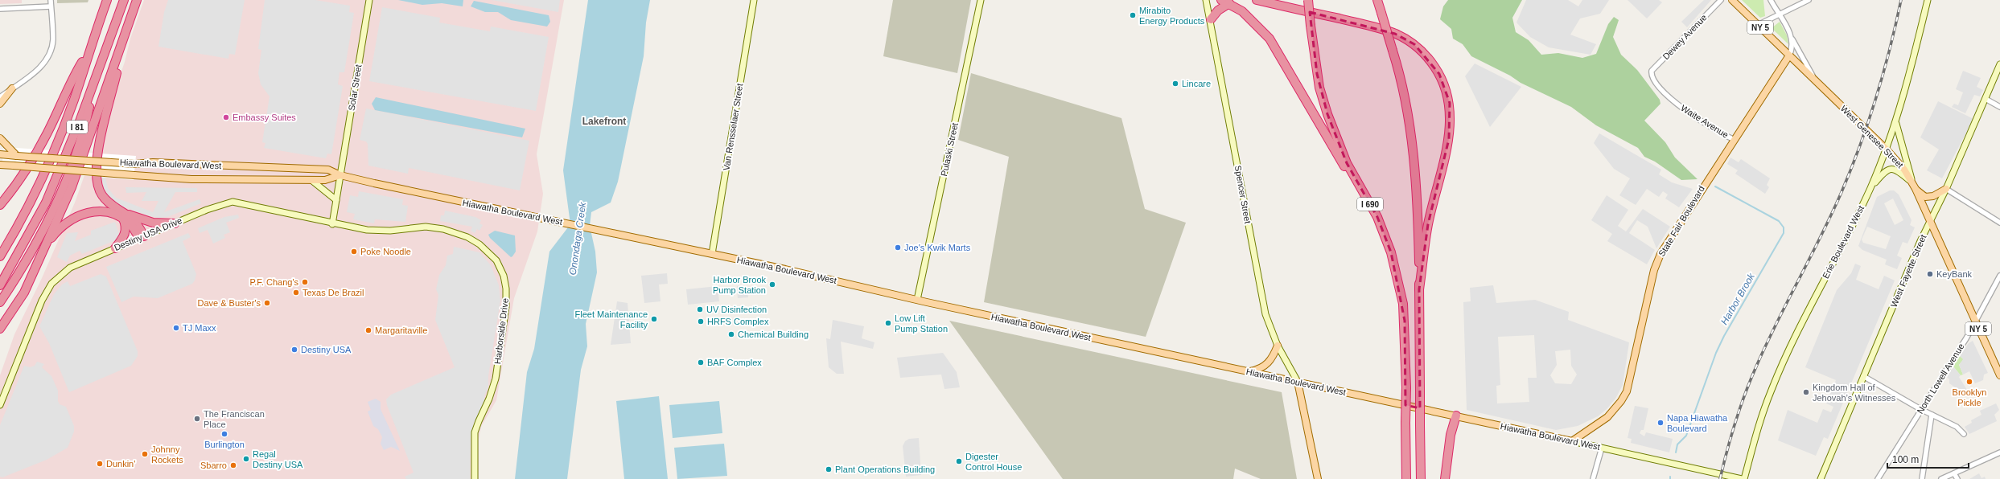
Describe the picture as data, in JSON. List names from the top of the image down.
{
  "streets": {
    "highway": ["I 81", "I 690"],
    "main road": [
      "NY 5",
      "West Genesee Street",
      "Hiawatha Boulevard West",
      "State Fair Boulevard"
    ],
    "street": [
      "Dewey Avenue",
      "Solar Street",
      "Waite Avenue",
      "Van Rensselaer Street",
      "Pulaski Street",
      "Spencer Street",
      "Destiny USA Drive",
      "Erie Boulevard West",
      "West Fayette Street",
      "Harborside Drive",
      "North Lowell Avenue"
    ]
  },
  "crossings": [
    ["Dewey Avenue", "Waite Avenue"],
    ["Solar Street", "Hiawatha Boulevard West"],
    ["Waite Avenue", "State Fair Boulevard"],
    ["Van Rensselaer Street", "Hiawatha Boulevard West"],
    ["West Genesee Street", "State Fair Boulevard"],
    ["West Genesee Street", "Erie Boulevard West"],
    ["West Genesee Street", "West Fayette Street"],
    ["West Genesee Street", "North Lowell Avenue"],
    ["Pulaski Street", "Hiawatha Boulevard West"],
    ["Hiawatha Boulevard West", "Spencer Street"],
    ["Hiawatha Boulevard West", "State Fair Boulevard"],
    ["Destiny USA Drive", "Harborside Drive"]
  ],
  "districts": ["Lakefront"],
  "water": ["Onondaga Creek", "Harbor Brook"],
  "places": [
    "Mirabito Energy Products",
    "Lincare",
    "Embassy Suites",
    "Joe's Kwik Marts",
    "Poke Noodle",
    "KeyBank",
    "P.F. Chang's",
    "Harbor Brook Pump Station",
    "Texas De Brazil",
    "Dave & Buster's",
    "UV Disinfection",
    "Fleet Maintenance Facility",
    "HRFS Complex",
    "Low Lift Pump Station",
    "TJ Maxx",
    "Margaritaville",
    "Chemical Building",
    "Destiny USA",
    "BAF Complex",
    "Brooklyn Pickle",
    "Kingdom Hall of Jehovah’s Witnesses",
    "The Franciscan Place",
    "Napa Hiawatha Boulevard",
    "Burlington",
    "Johnny Rockets",
    "Regal Destiny USA",
    "Digester Control House",
    "Dunkin'",
    "Sbarro",
    "Plant Operations Building"
  ],
  "scale_bar": "100 m"
}
